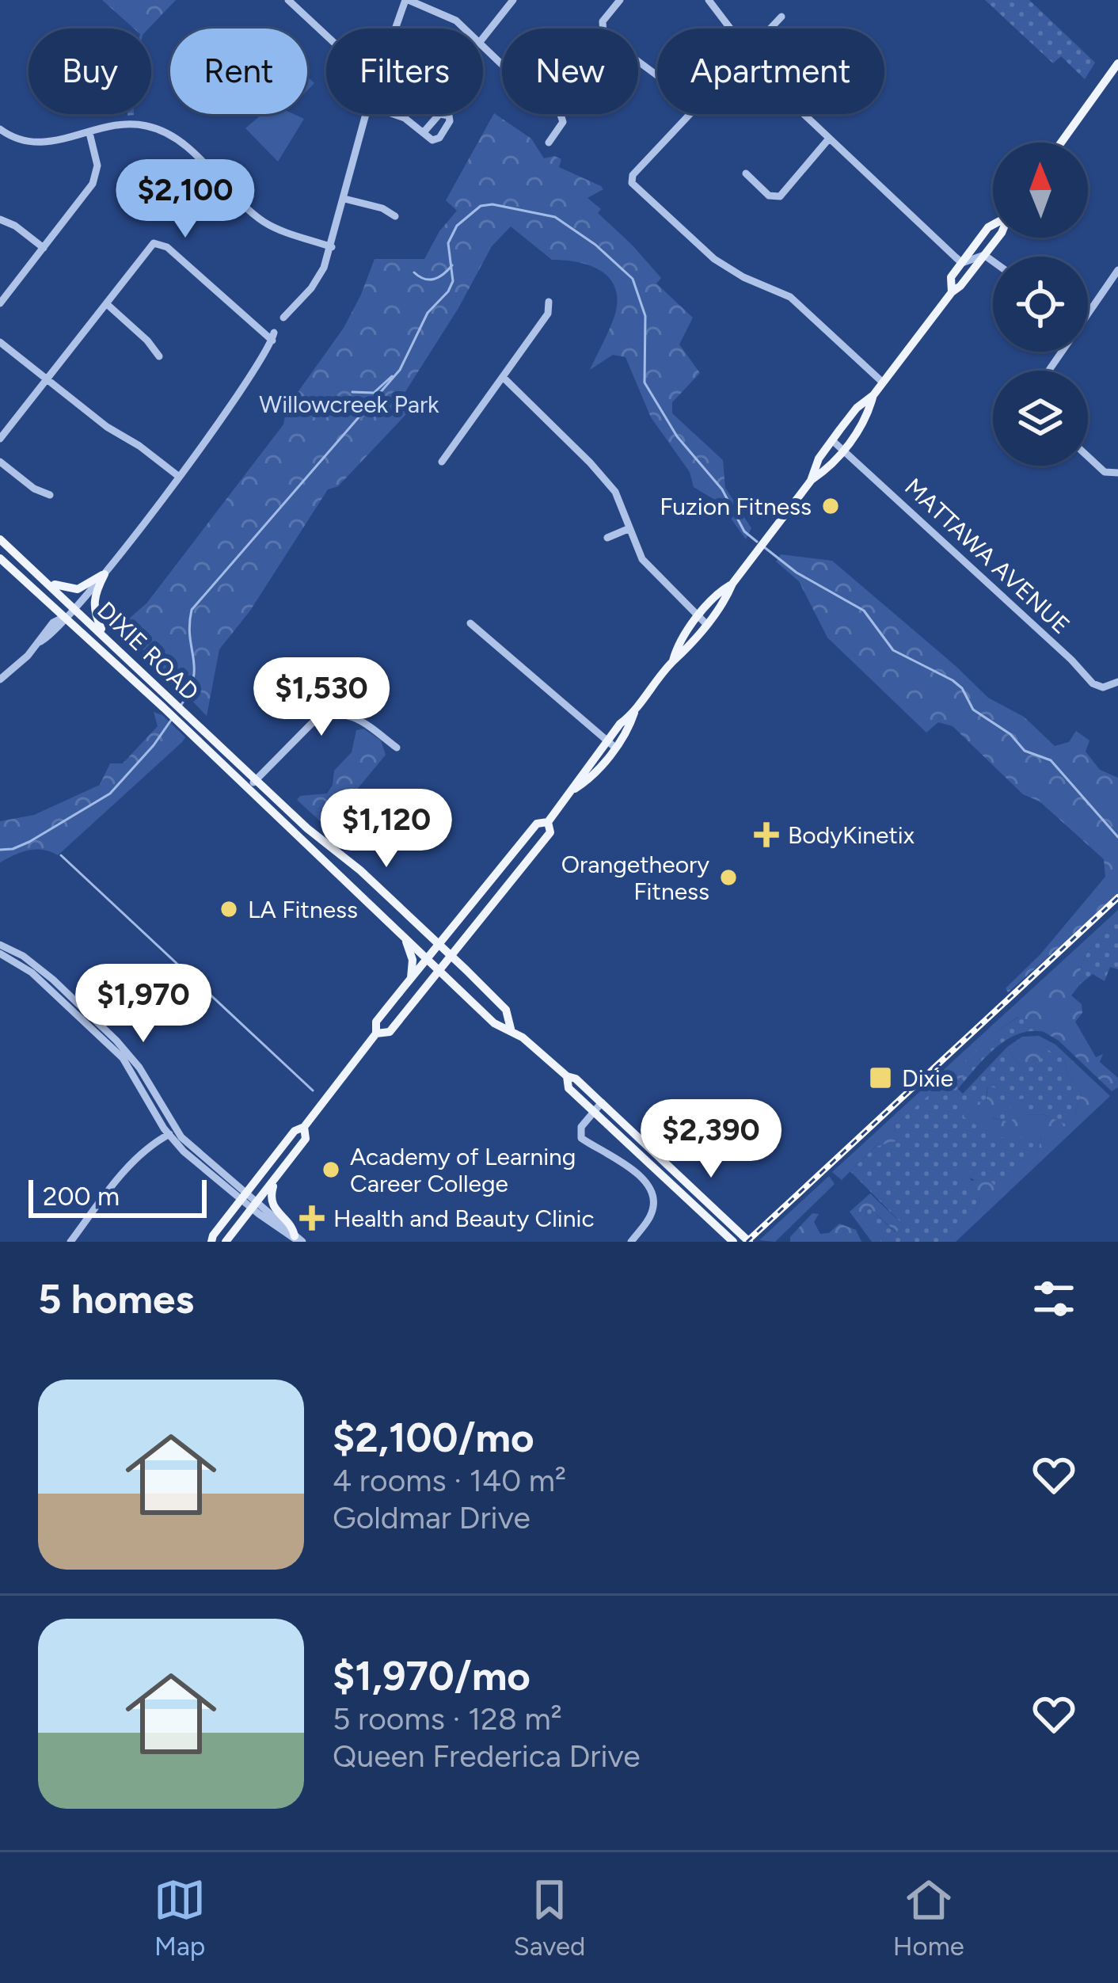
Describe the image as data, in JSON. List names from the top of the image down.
{
  "streets": {
    "main road": ["DIXIE ROAD"],
    "street": ["MATTAWA AVENUE"]
  },
  "parks": ["Willowcreek Park"],
  "places": {
    "other": [
      "Fuzion Fitness",
      "Orangetheory Fitness",
      "LA Fitness",
      "Academy of Learning Career College"
    ],
    "health": ["BodyKinetix", "Health and Beauty Clinic"],
    "transit": ["Dixie"]
  },
  "scale_bar": "200 m",
  "north": "top",
  "page": {
    "chip": [
      "Buy",
      "Rent",
      "Filters",
      "New",
      "Apartment"
    ],
    "price": [
      "$2,100",
      "$1,530",
      "$1,120",
      "$1,970",
      "$2,390"
    ],
    "scale": "200 m",
    "heading": "5 homes",
    "list": [
      {
        "name": "$2,100/mo",
        "note": "4 rooms · 140 m² · Goldmar Drive"
      },
      {
        "name": "$1,970/mo",
        "note": "5 rooms · 128 m² · Queen Frederica Drive"
      }
    ],
    "tabs": ["Map", "Saved", "Home"]
  }
}
